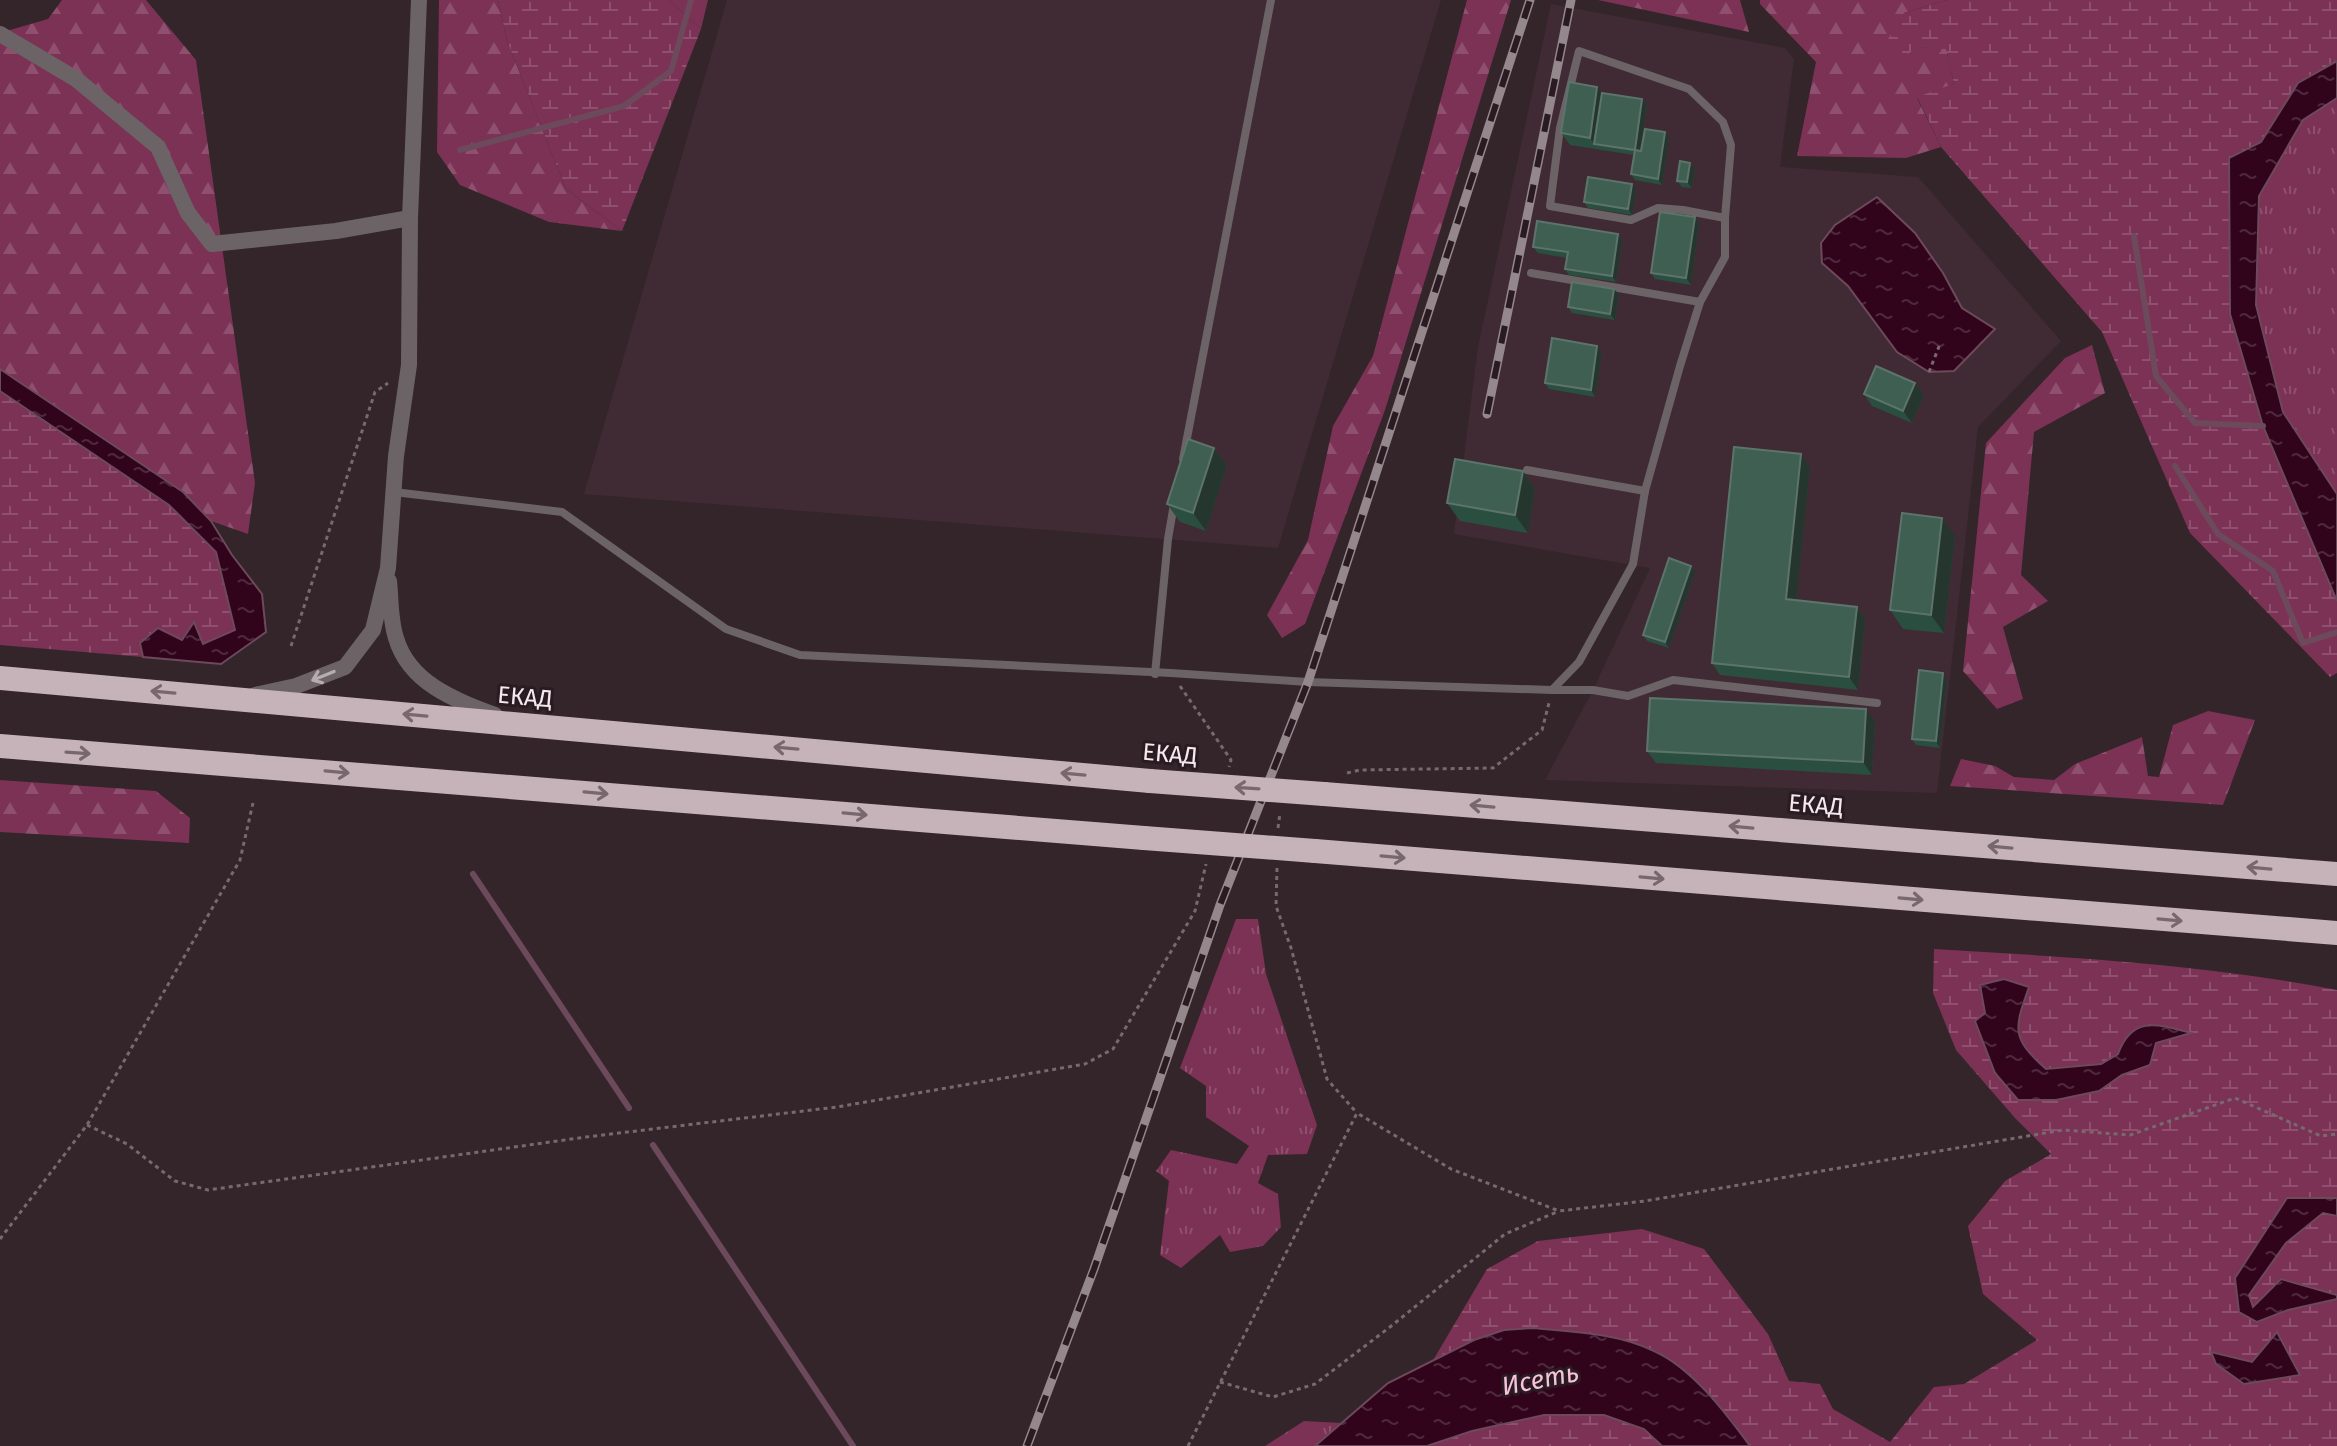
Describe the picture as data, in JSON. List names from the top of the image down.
{
  "streets": {
    "highway": ["ЕКАД"]
  },
  "water": ["Исеть"]
}
